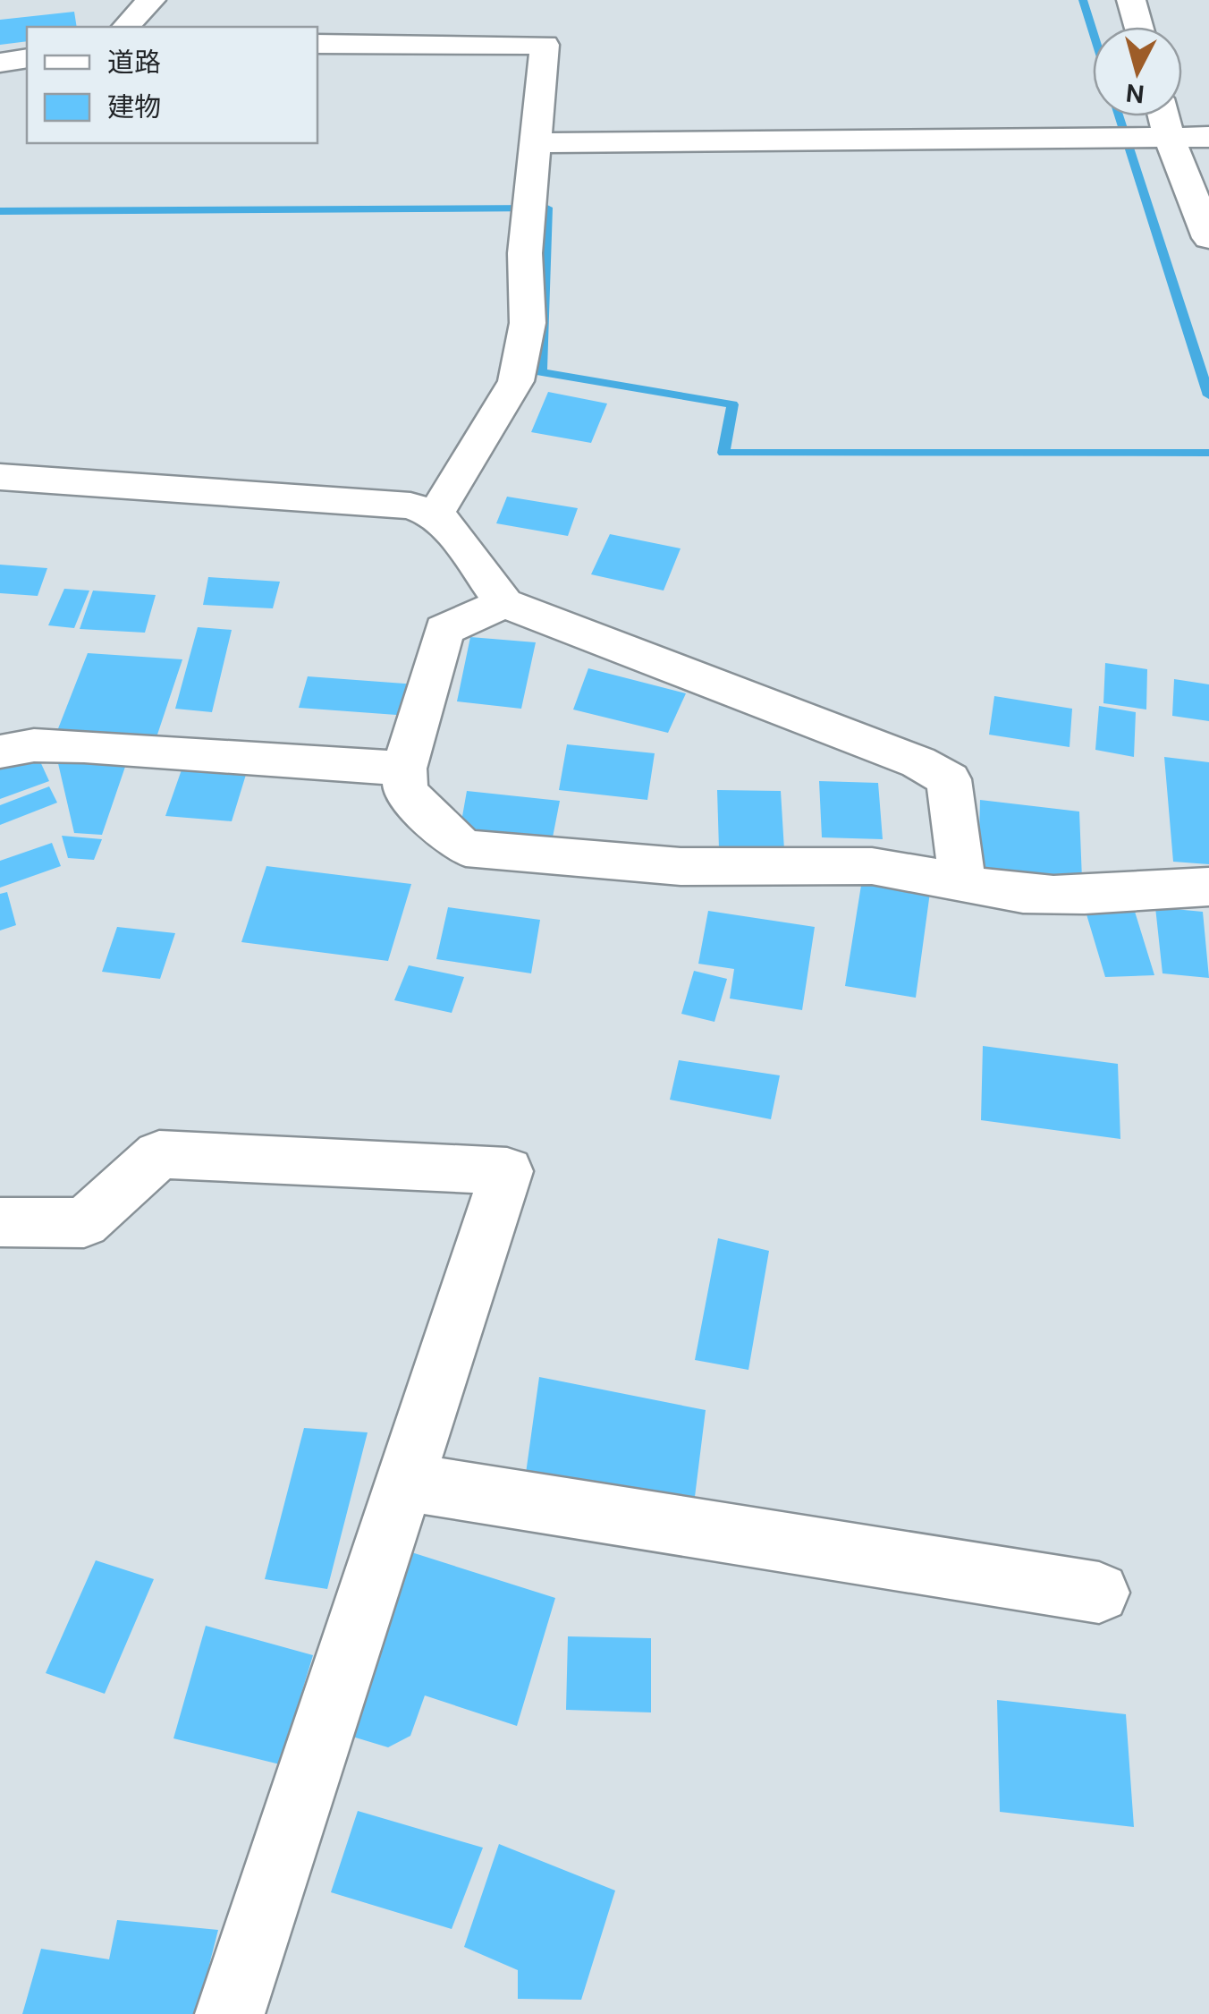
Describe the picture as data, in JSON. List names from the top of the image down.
{
  "legend": ["道路", "建物"],
  "north": "bottom"
}
